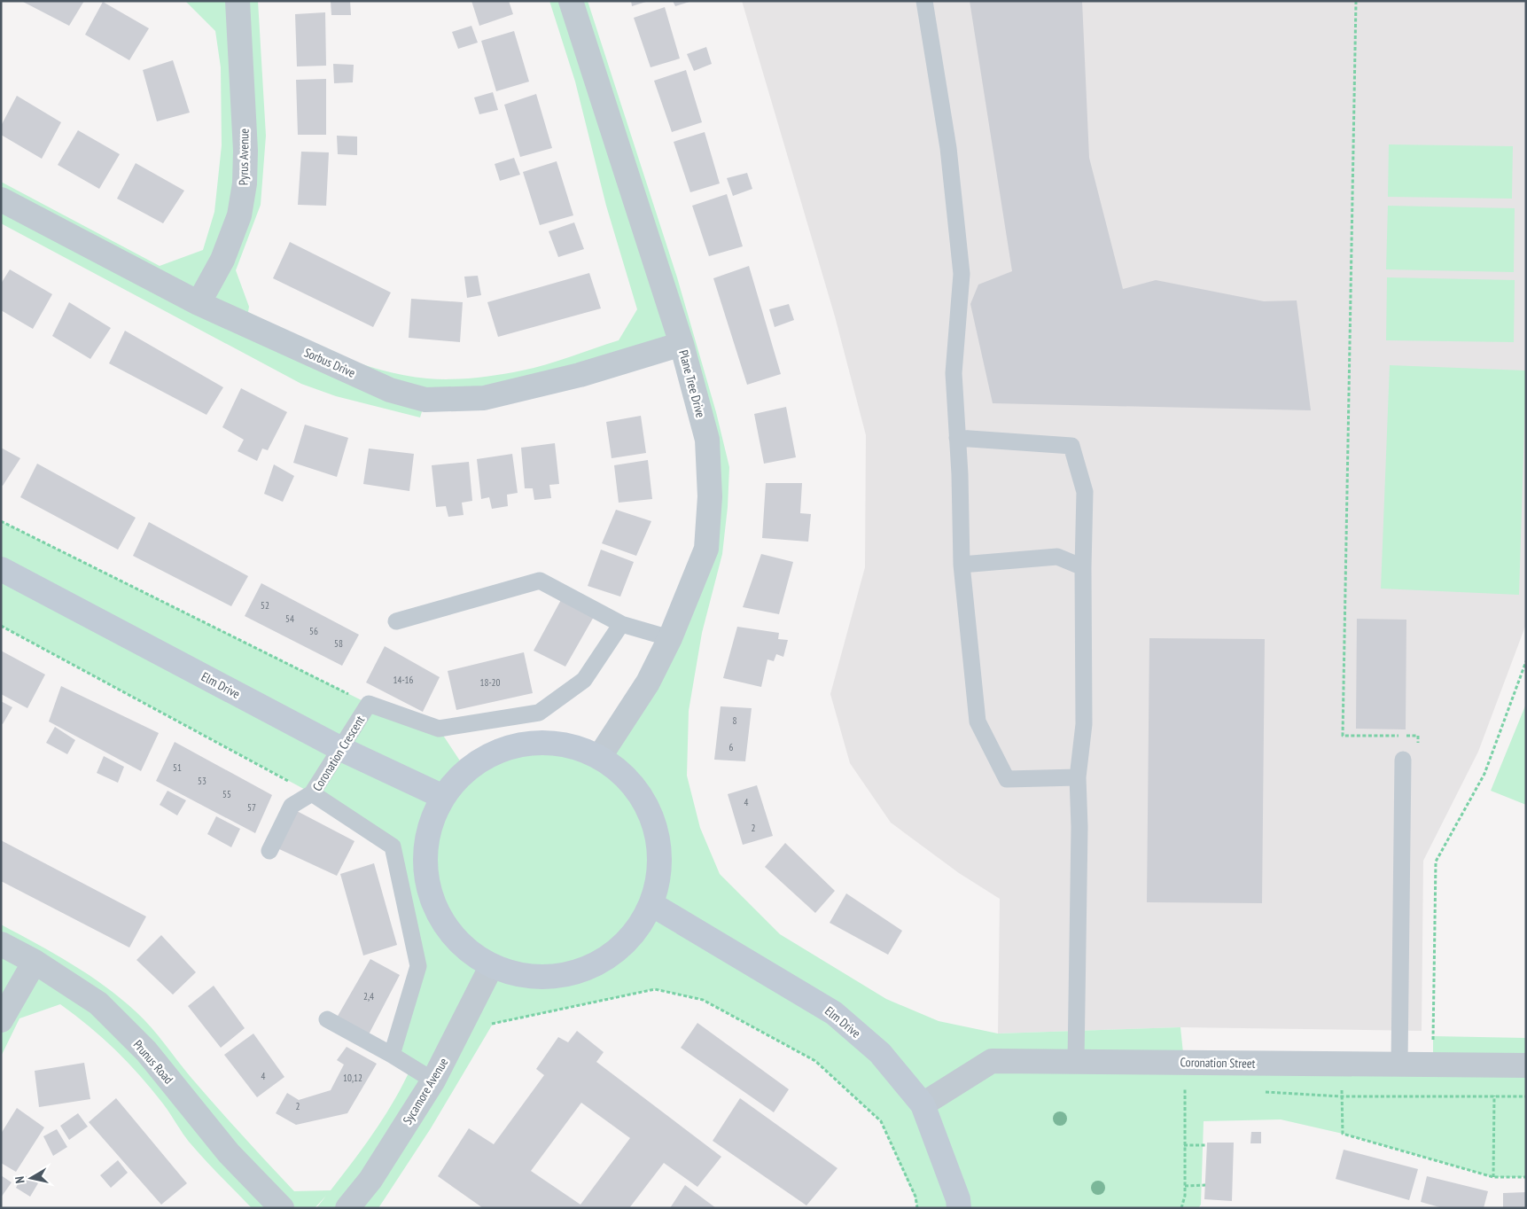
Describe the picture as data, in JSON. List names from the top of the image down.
{
  "streets": {
    "street": [
      "Pyrus Avenue",
      "Sorbus Drive",
      "Plane Tree Drive",
      "Elm Drive",
      "Prunus Road",
      "Coronation Street",
      "Sycamore Avenue"
    ],
    "lane": ["Coronation Crescent"]
  },
  "crossings": [
    ["Pyrus Avenue", "Sorbus Drive"],
    ["Sorbus Drive", "Plane Tree Drive"],
    ["Elm Drive", "Coronation Crescent"],
    ["Elm Drive", "Coronation Street"]
  ],
  "house_numbers": [
    "52",
    "54",
    "56",
    "58",
    "14-16",
    "18-20",
    "8",
    "6",
    "51",
    "53",
    "55",
    "4",
    "57",
    "2",
    "2,4",
    "4",
    "10,12",
    "2"
  ],
  "north": "left"
}
